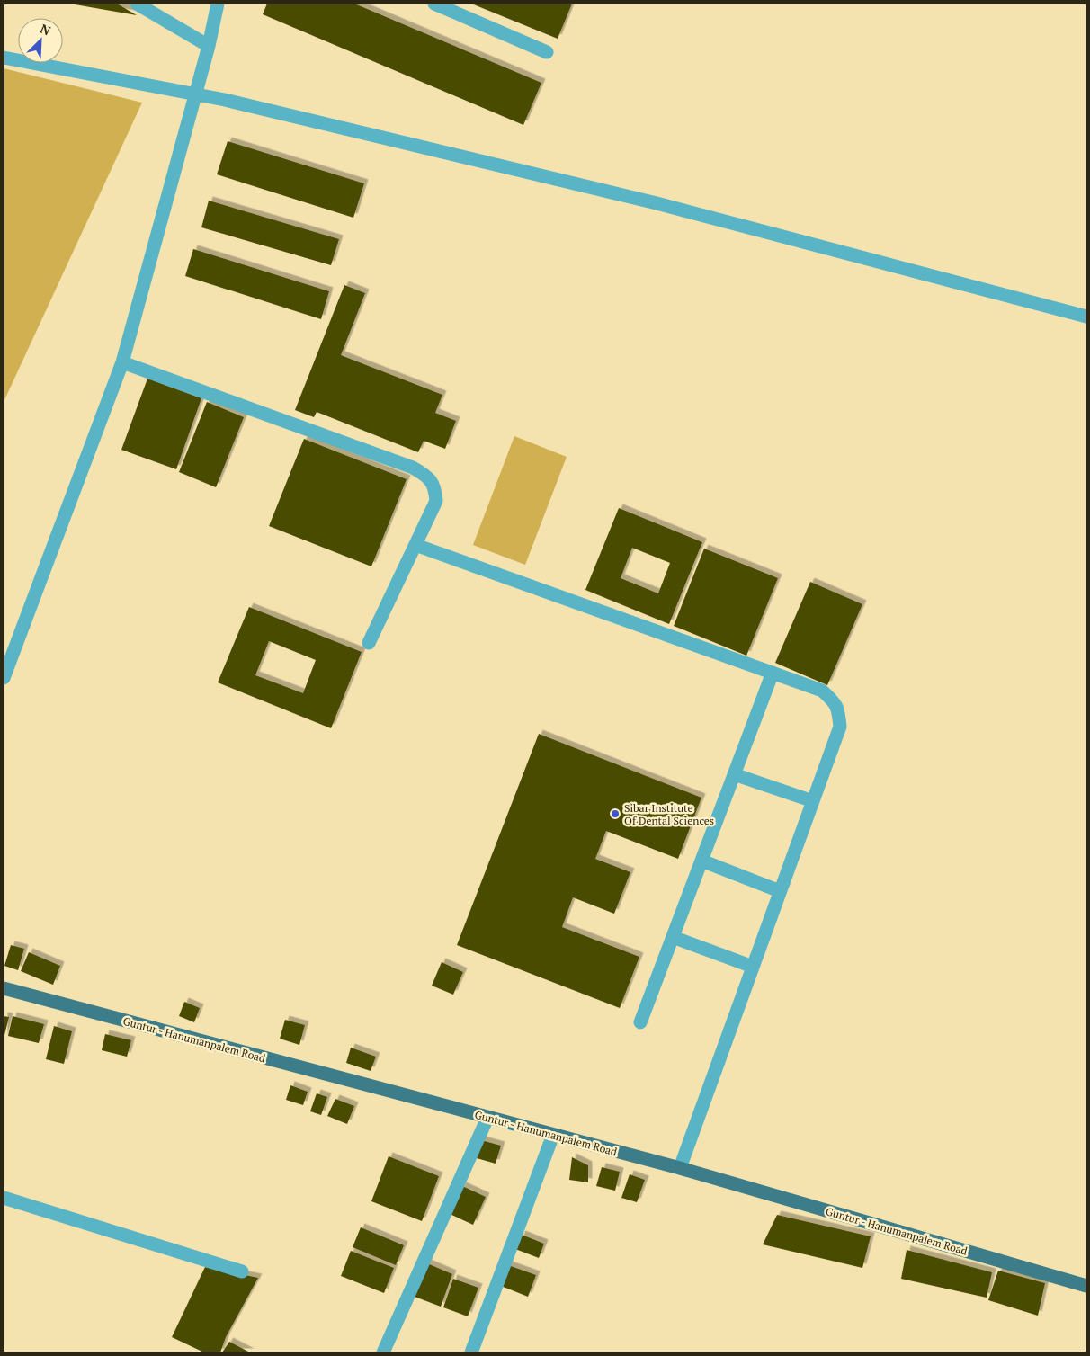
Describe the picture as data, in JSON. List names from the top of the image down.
{
  "streets": {
    "main road": ["Guntur - Hanumanpalem Road"]
  },
  "places": ["Sibar Institute Of Dental Sciences"],
  "north": "top right"
}
